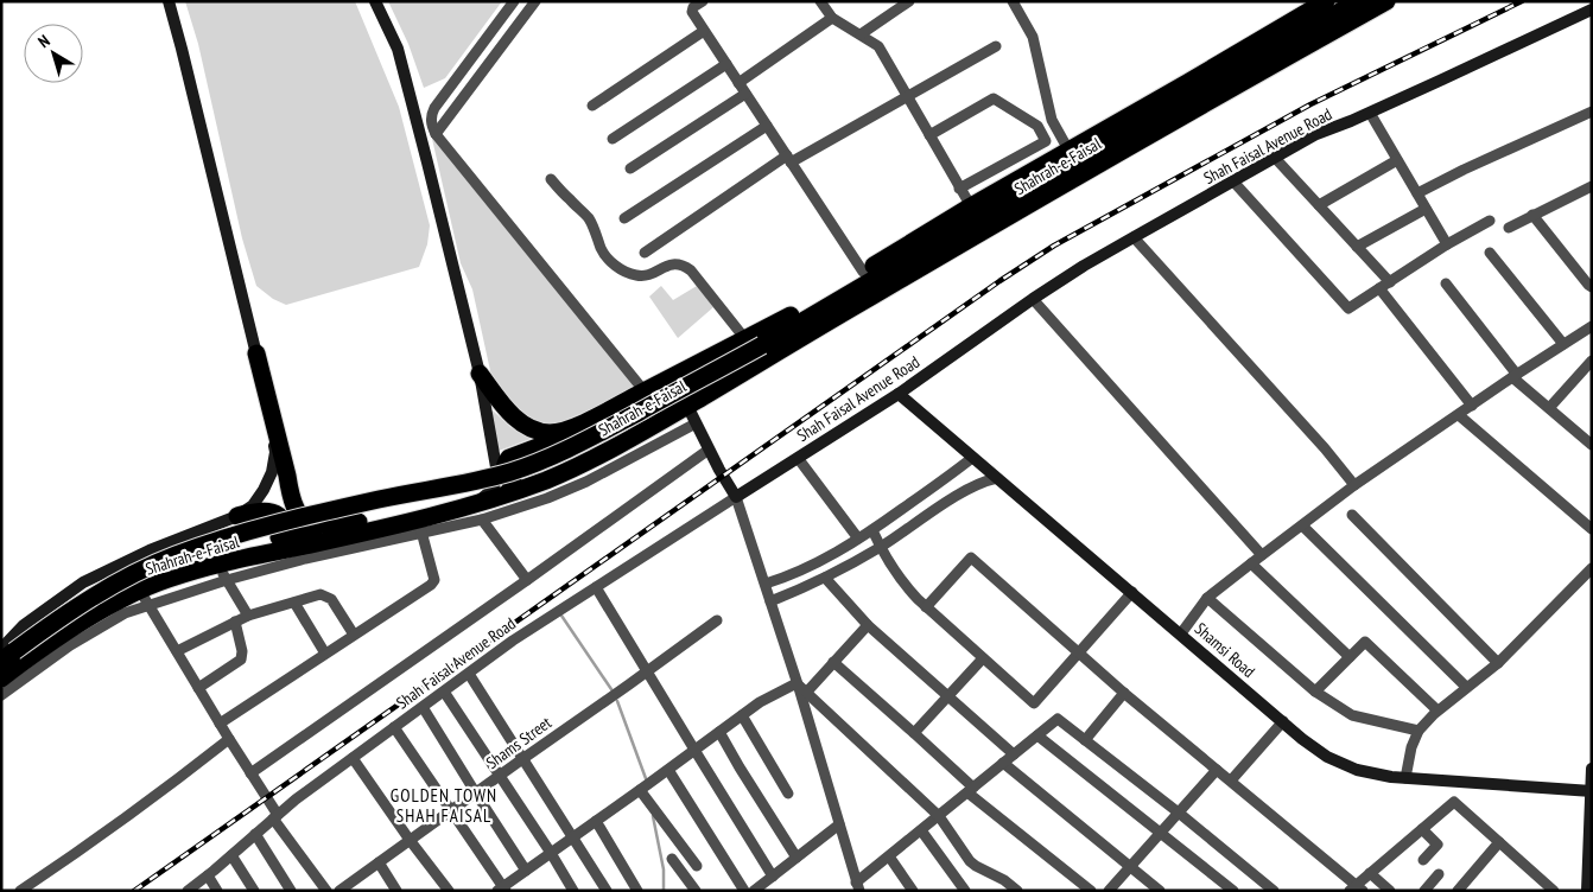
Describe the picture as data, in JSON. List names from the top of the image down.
{
  "streets": {
    "highway": ["Shahrah-e-Faisal"],
    "street": ["Shah Faisal Avenue Road", "Shamsi Road", "Shams Street"]
  },
  "crossings": [
    ["Shah Faisal Avenue Road", "Shamsi Road"]
  ],
  "districts": ["GOLDEN TOWN SHAH FAISAL"],
  "north": "top left"
}
